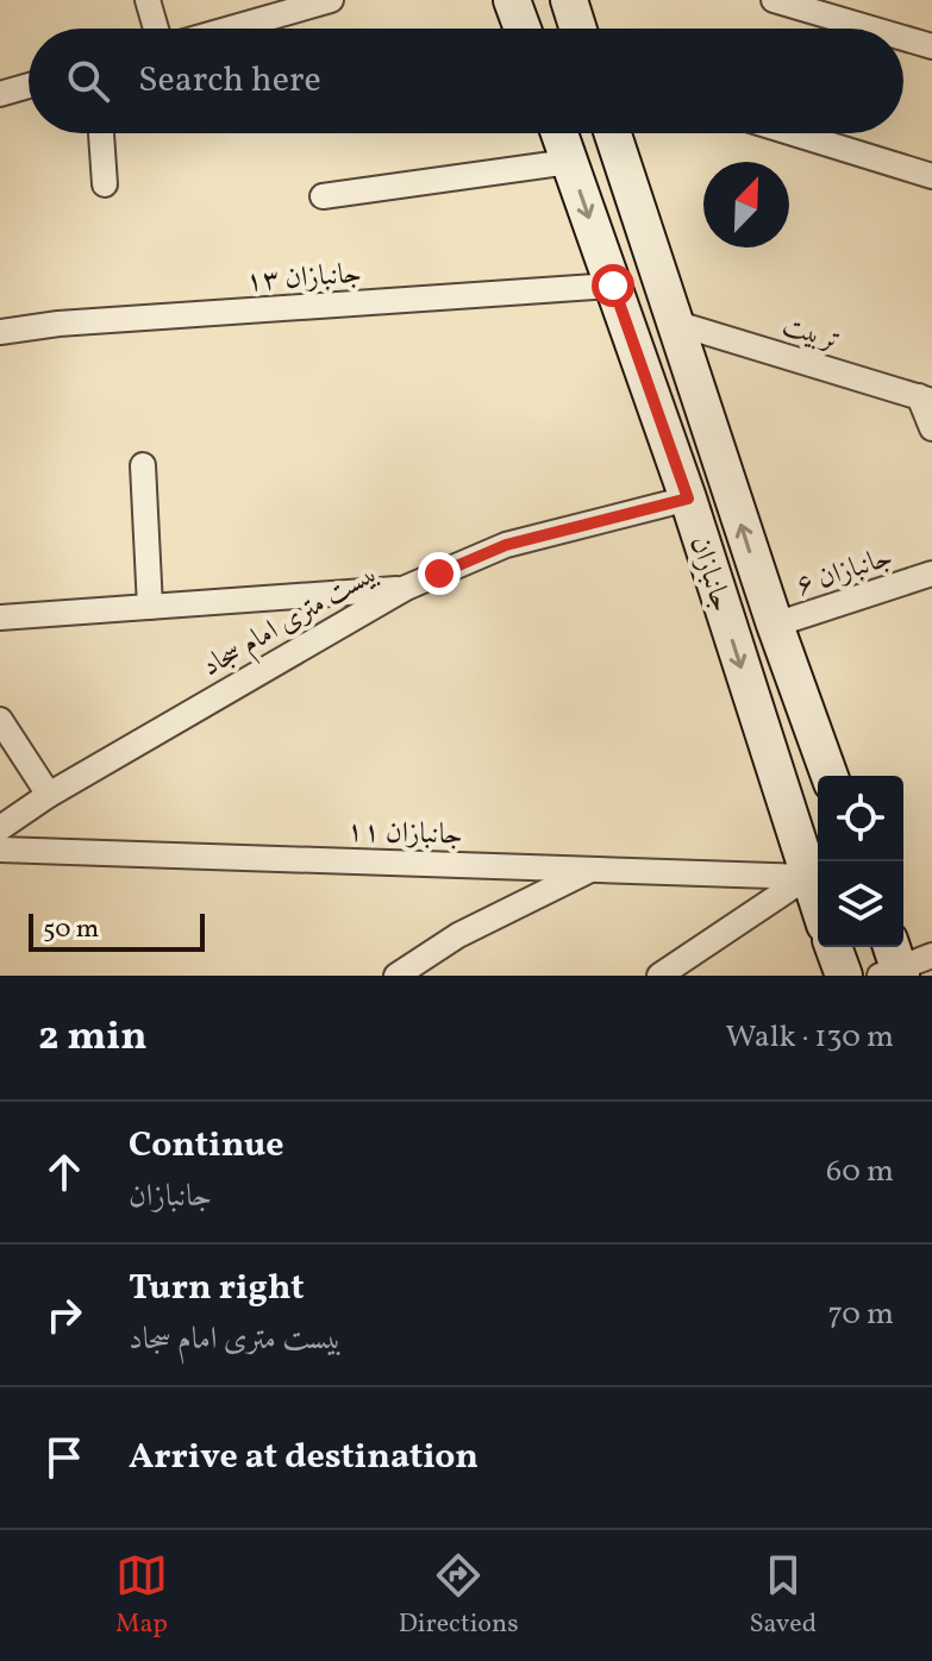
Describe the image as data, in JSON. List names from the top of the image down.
{
  "streets": {
    "main road": ["جانبازان"],
    "street": [
      "جانبازان ۱۳",
      "تربیت",
      "جانبازان ۶",
      "بیست متری امام سجاد",
      "جانبازان ۱۱"
    ]
  },
  "crossings": [
    ["جانبازان ۱۳", "جانبازان"],
    ["تربیت", "جانبازان"],
    ["جانبازان ۶", "جانبازان"],
    ["جانبازان", "بیست متری امام سجاد"],
    ["جانبازان", "جانبازان ۱۱"]
  ],
  "scale_bar": "50 m",
  "north": "top right",
  "page": {
    "search": "Search here",
    "scale": "50 m",
    "heading": ["2 min", "Walk · 130 m"],
    "list": [
      ["Continue", "جانبازان", "60 m"],
      ["Turn right", "بیست متری امام سجاد", "70 m"],
      "Arrive at destination"
    ],
    "nav": ["Map", "Directions", "Saved"]
  }
}
